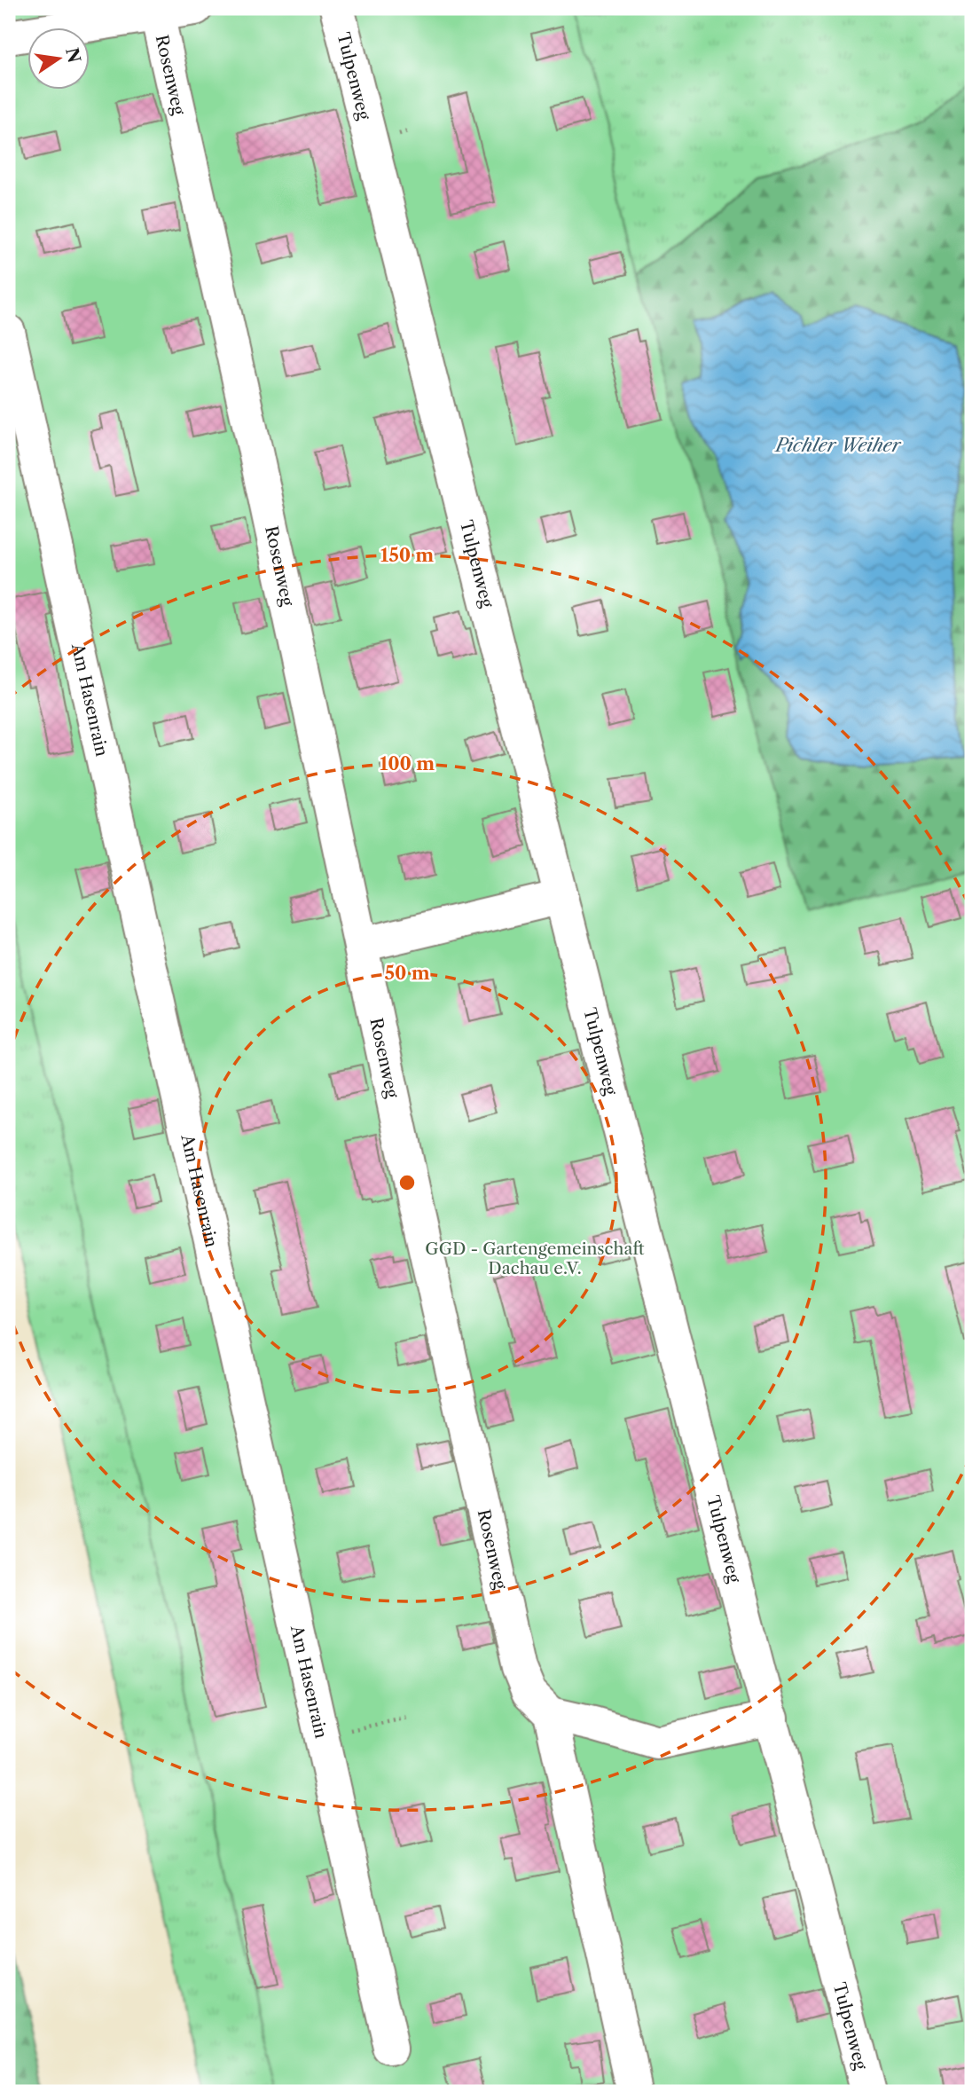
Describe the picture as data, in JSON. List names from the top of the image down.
{
  "streets": {
    "street": ["Rosenweg", "Tulpenweg", "Am Hasenrain"]
  },
  "water": ["Pichler Weiher"],
  "parks": ["GGD - Gartengemeinschaft Dachau e.V."],
  "north": "right",
  "rings": ["150 m", "100 m", "50 m"]
}
